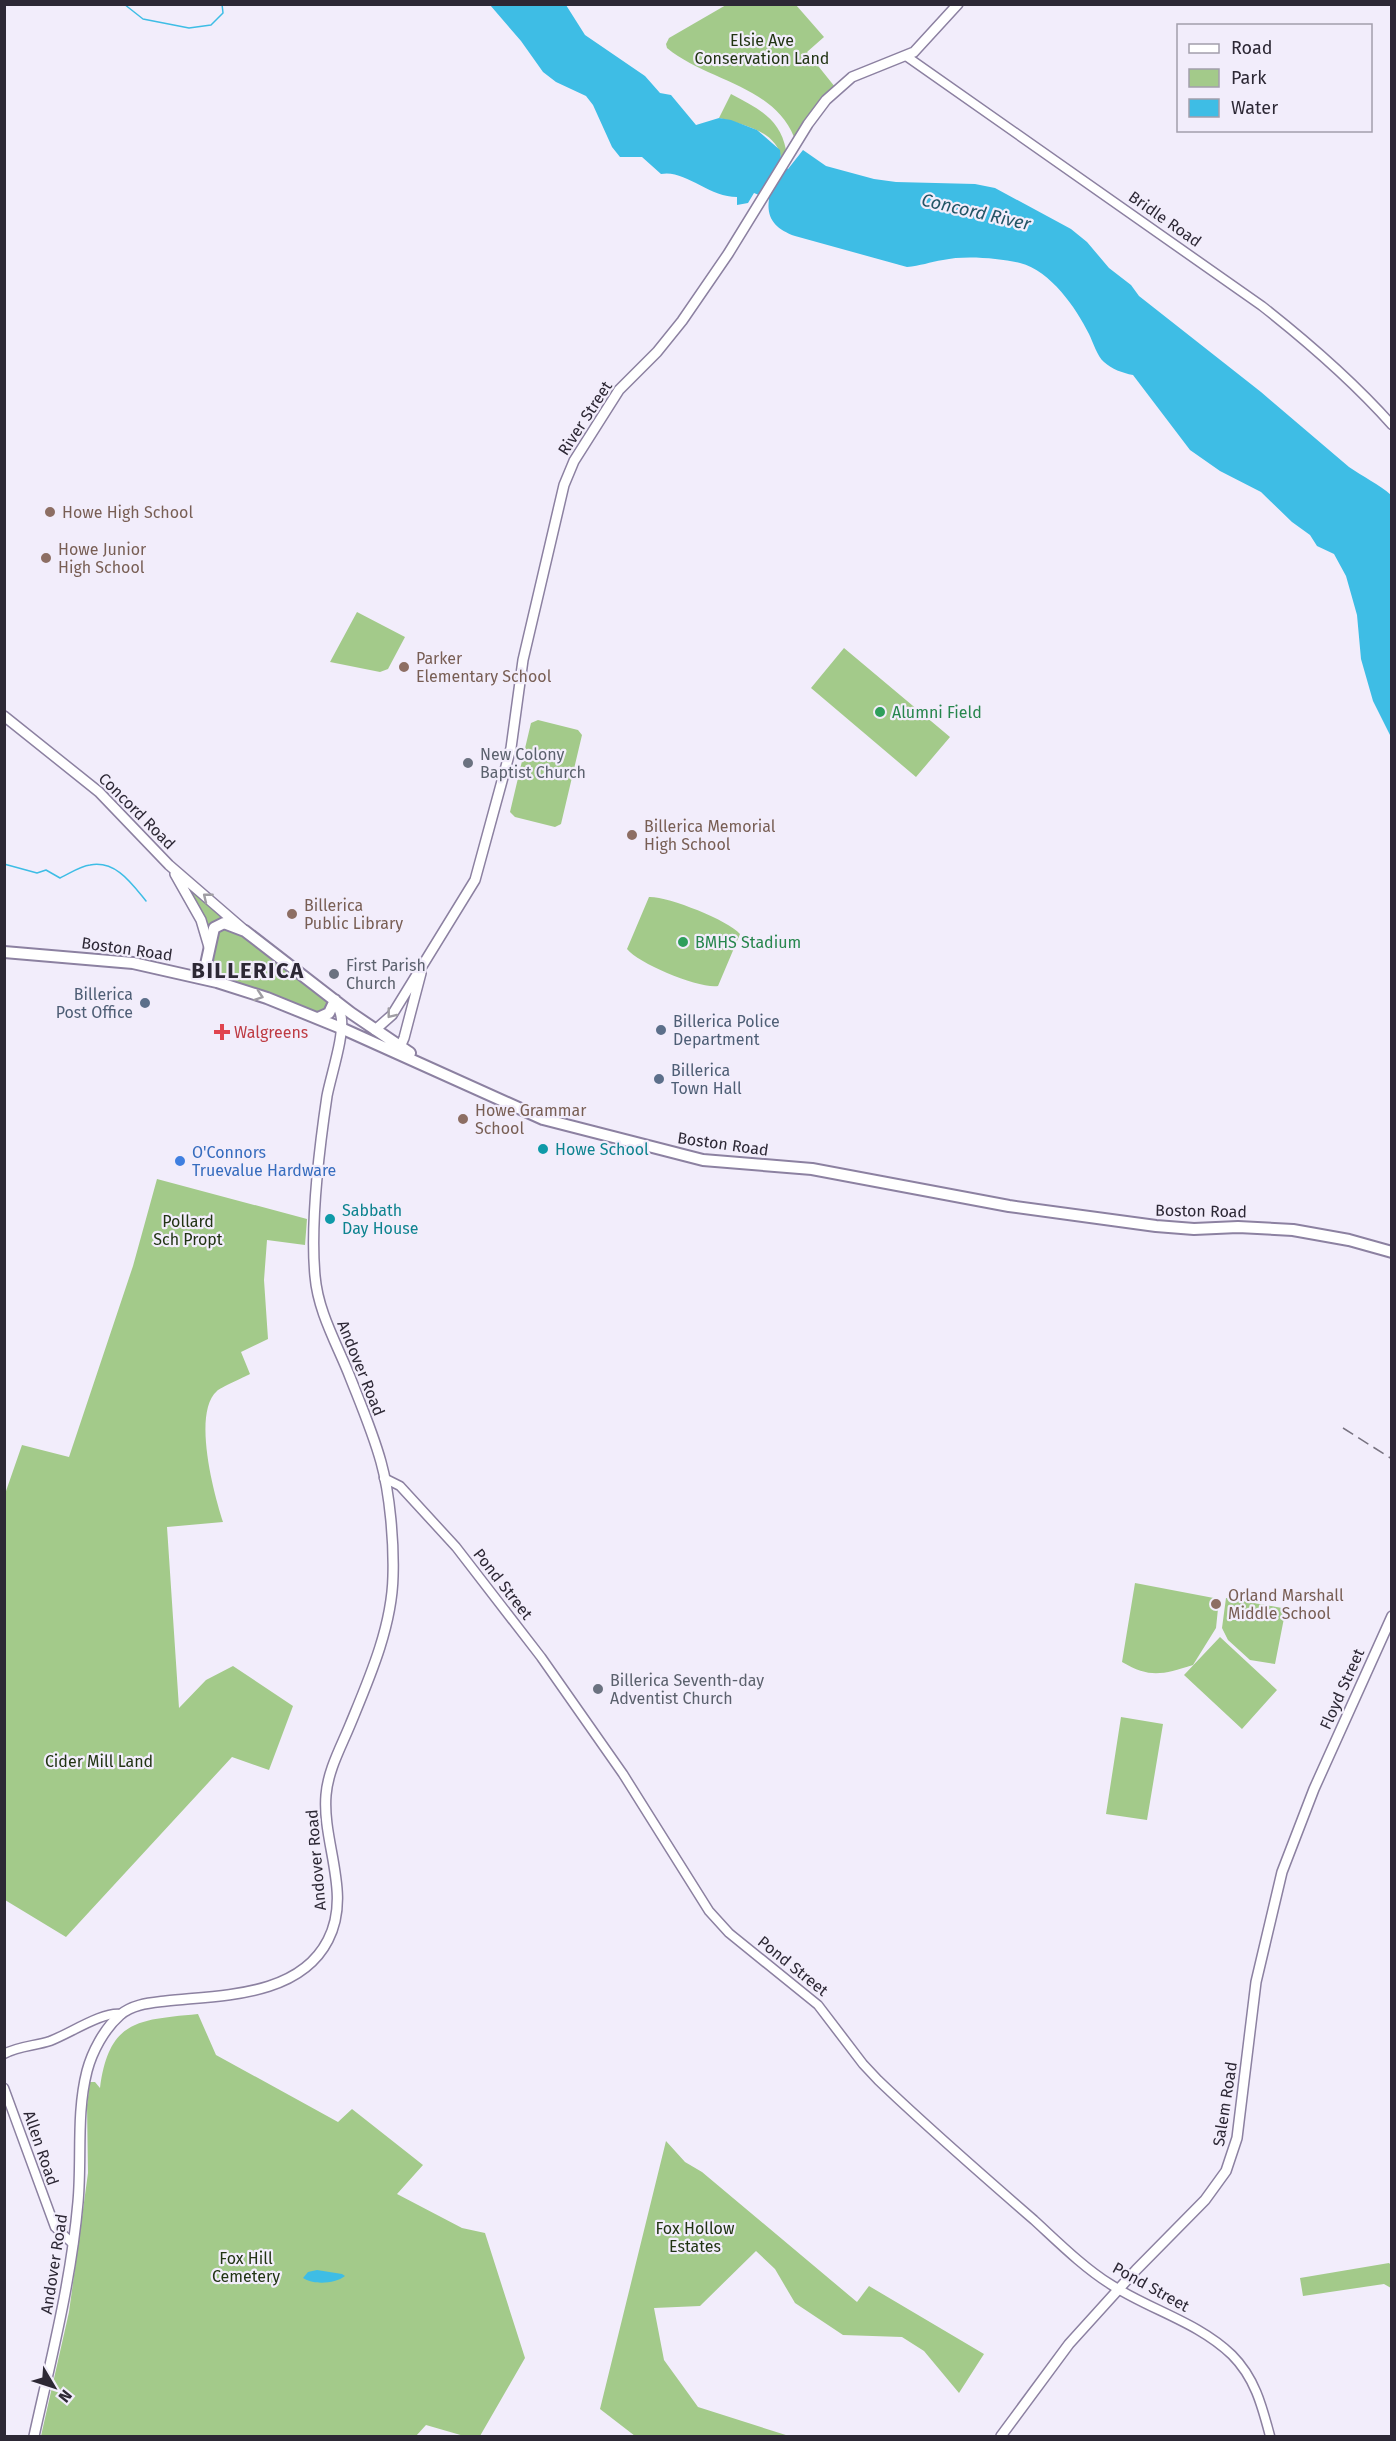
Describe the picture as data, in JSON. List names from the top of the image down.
{
  "streets": {
    "main road": [
      "River Street",
      "Concord Road",
      "Boston Road",
      "Andover Road",
      "Floyd Street",
      "Salem Road"
    ],
    "street": ["Bridle Road", "Pond Street", "Allen Road"]
  },
  "crossings": [
    ["Bridle Road", "River Street"],
    ["River Street", "Concord Road"],
    ["River Street", "Boston Road"],
    ["Concord Road", "Boston Road"],
    ["Boston Road", "Andover Road"],
    ["Andover Road", "Pond Street"],
    ["Andover Road", "Allen Road"],
    ["Pond Street", "Salem Road"],
    ["Floyd Street", "Salem Road"]
  ],
  "districts": ["BILLERICA"],
  "water": ["Concord River"],
  "parks": [
    "Elsie Ave Conservation Land",
    "Pollard Sch Propt",
    "Cider Mill Land",
    "Fox Hollow Estates",
    "Fox Hill Cemetery"
  ],
  "places": {
    "other": [
      "Howe High School",
      "Howe Junior High School",
      "Parker Elementary School",
      "Alumni Field",
      "New Colony Baptist Church",
      "Billerica Memorial High School",
      "Billerica Public Library",
      "BMHS Stadium",
      "First Parish Church",
      "Billerica Post Office",
      "Billerica Police Department",
      "Billerica Town Hall",
      "Howe Grammar School",
      "Howe School",
      "O'Connors Truevalue Hardware",
      "Sabbath Day House",
      "Orland Marshall Middle School",
      "Billerica Seventh-day Adventist Church"
    ],
    "health": ["Walgreens"]
  },
  "legend": ["Road", "Park", "Water"],
  "north": "bottom right"
}
